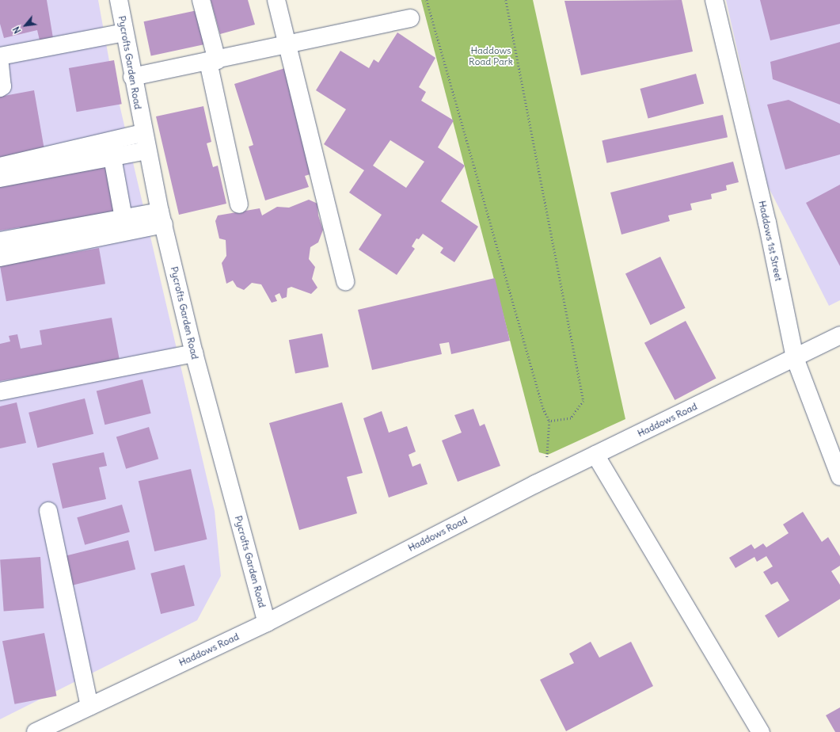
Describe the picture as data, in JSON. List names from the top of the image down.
{
  "streets": {
    "street": ["Pycrofts Garden Road", "Haddows 1st Street", "Haddows Road"]
  },
  "crossings": [
    ["Pycrofts Garden Road", "Haddows Road"],
    ["Haddows 1st Street", "Haddows Road"]
  ],
  "parks": ["Haddows Road Park"],
  "north": "bottom left"
}
